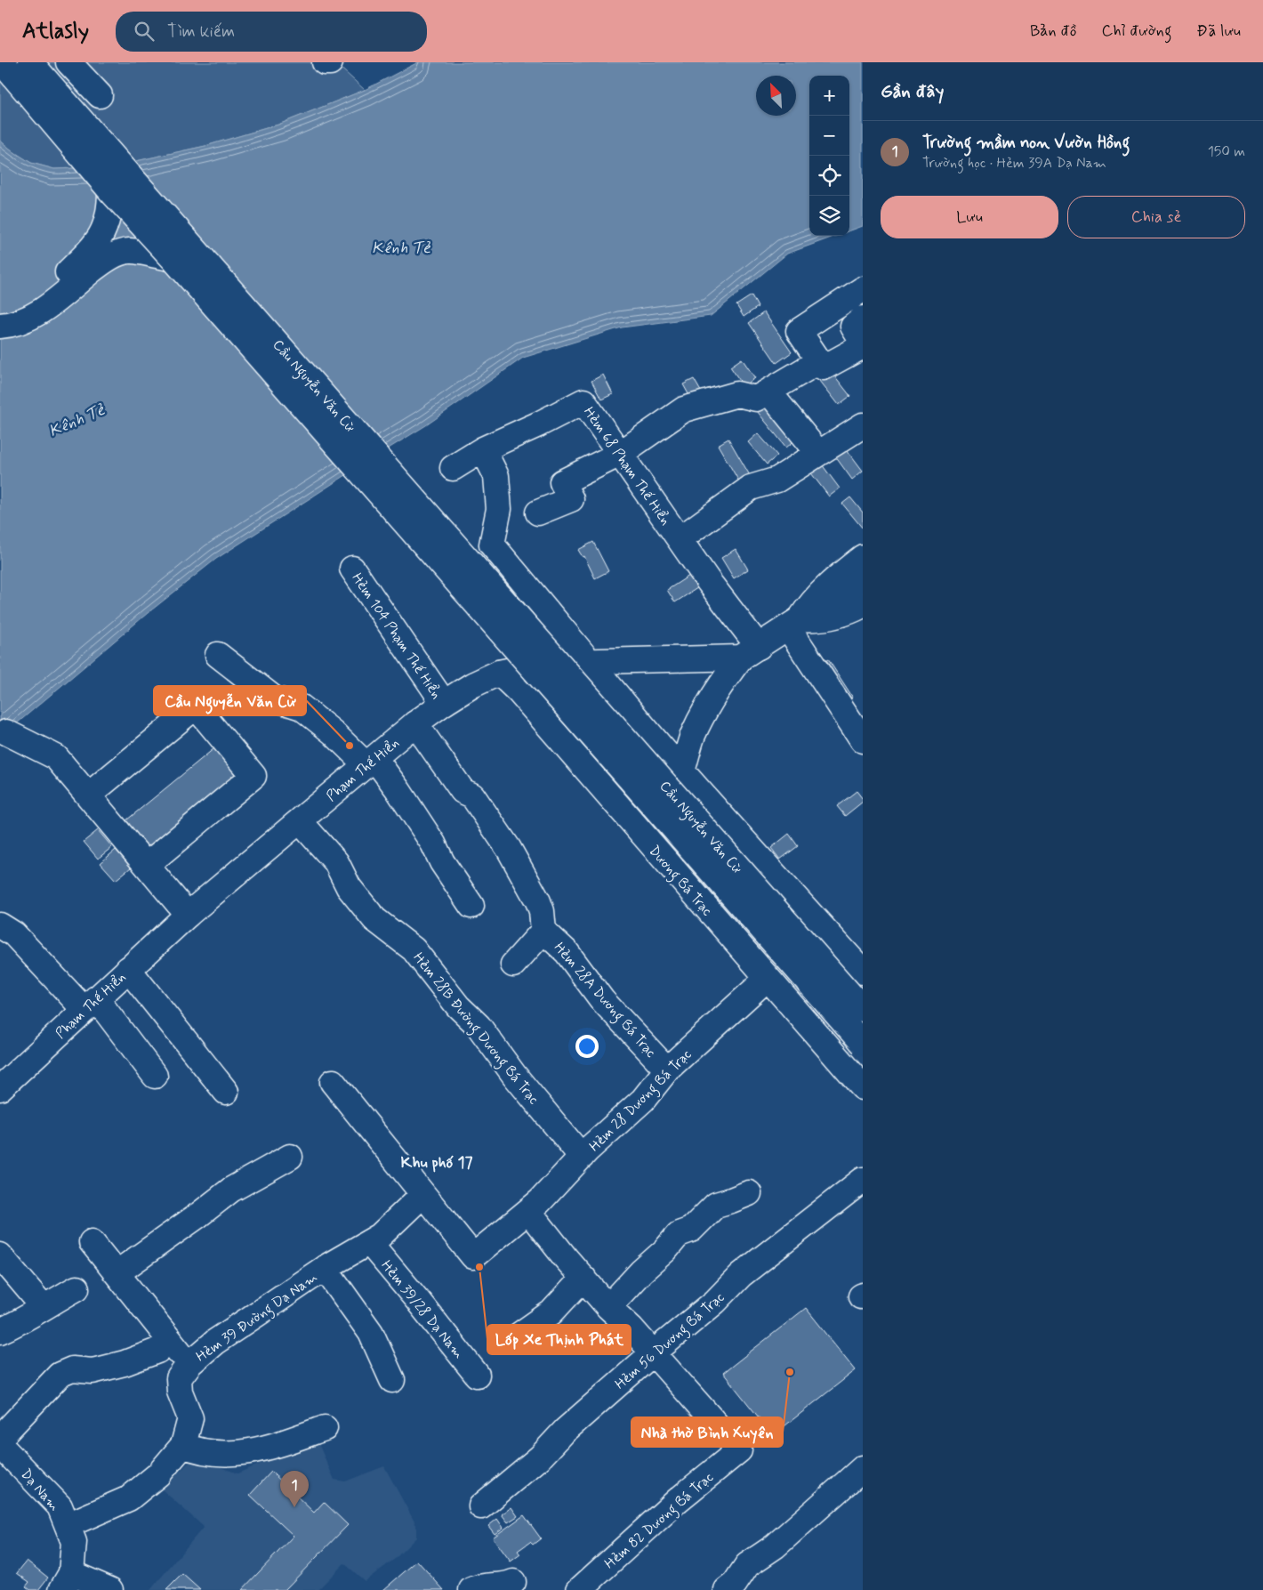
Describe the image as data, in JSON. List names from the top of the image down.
{
  "streets": {
    "main road": [
      "Cầu Nguyễn Văn Cừ",
      "Hẻm 68 Phạm Thế Hiển",
      "Hẻm 104 Phạm Thế Hiển",
      "Phạm Thế Hiển",
      "Dương Bá Trạc",
      "Hẻm 28A Dương Bá Trạc",
      "Hẻm 28B Đường Dương Bá Trạc",
      "Hẻm 28 Dương Bá Trạc",
      "Hẻm 39/28 Dạ Nam",
      "Hẻm 39 Đường Dạ Nam",
      "Hẻm 56 Dương Bá Trạc",
      "Dạ Nam",
      "Hẻm 82 Dương Bá Trạc"
    ]
  },
  "crossings": [
    ["Hẻm 68 Phạm Thế Hiển", "Phạm Thế Hiển"],
    ["Hẻm 104 Phạm Thế Hiển", "Phạm Thế Hiển"],
    ["Phạm Thế Hiển", "Dương Bá Trạc"],
    ["Phạm Thế Hiển", "Hẻm 28B Đường Dương Bá Trạc"],
    ["Dương Bá Trạc", "Hẻm 28 Dương Bá Trạc"],
    ["Hẻm 28A Dương Bá Trạc", "Hẻm 28 Dương Bá Trạc"],
    ["Hẻm 28B Đường Dương Bá Trạc", "Hẻm 28 Dương Bá Trạc"],
    ["Hẻm 28 Dương Bá Trạc", "Hẻm 39 Đường Dạ Nam"],
    ["Hẻm 39/28 Dạ Nam", "Hẻm 39 Đường Dạ Nam"],
    ["Hẻm 39 Đường Dạ Nam", "Dạ Nam"],
    ["Hẻm 56 Dương Bá Trạc", "Hẻm 82 Dương Bá Trạc"]
  ],
  "districts": ["Khu phố 17"],
  "water": ["Kênh Tẻ"],
  "places": ["Cầu Nguyễn Văn Cừ", "Lốp Xe Thịnh Phát", "Nhà thờ Bình Xuyên"],
  "north": "top left",
  "page": {
    "header": "Atlasly",
    "search": "Tìm kiếm",
    "nav": ["Bản đồ", "Chỉ đường", "Đã lưu"],
    "heading": "Gần đây",
    "map_buttons": ["+", "−"],
    "list": [
      {
        "mark": "1",
        "name": "Trường mầm non Vườn Hồng",
        "note": "Trường học · Hẻm 39A Dạ Nam",
        "value": "150 m"
      }
    ],
    "buttons": ["Lưu", "Chia sẻ"],
    "pins": "1"
  }
}
